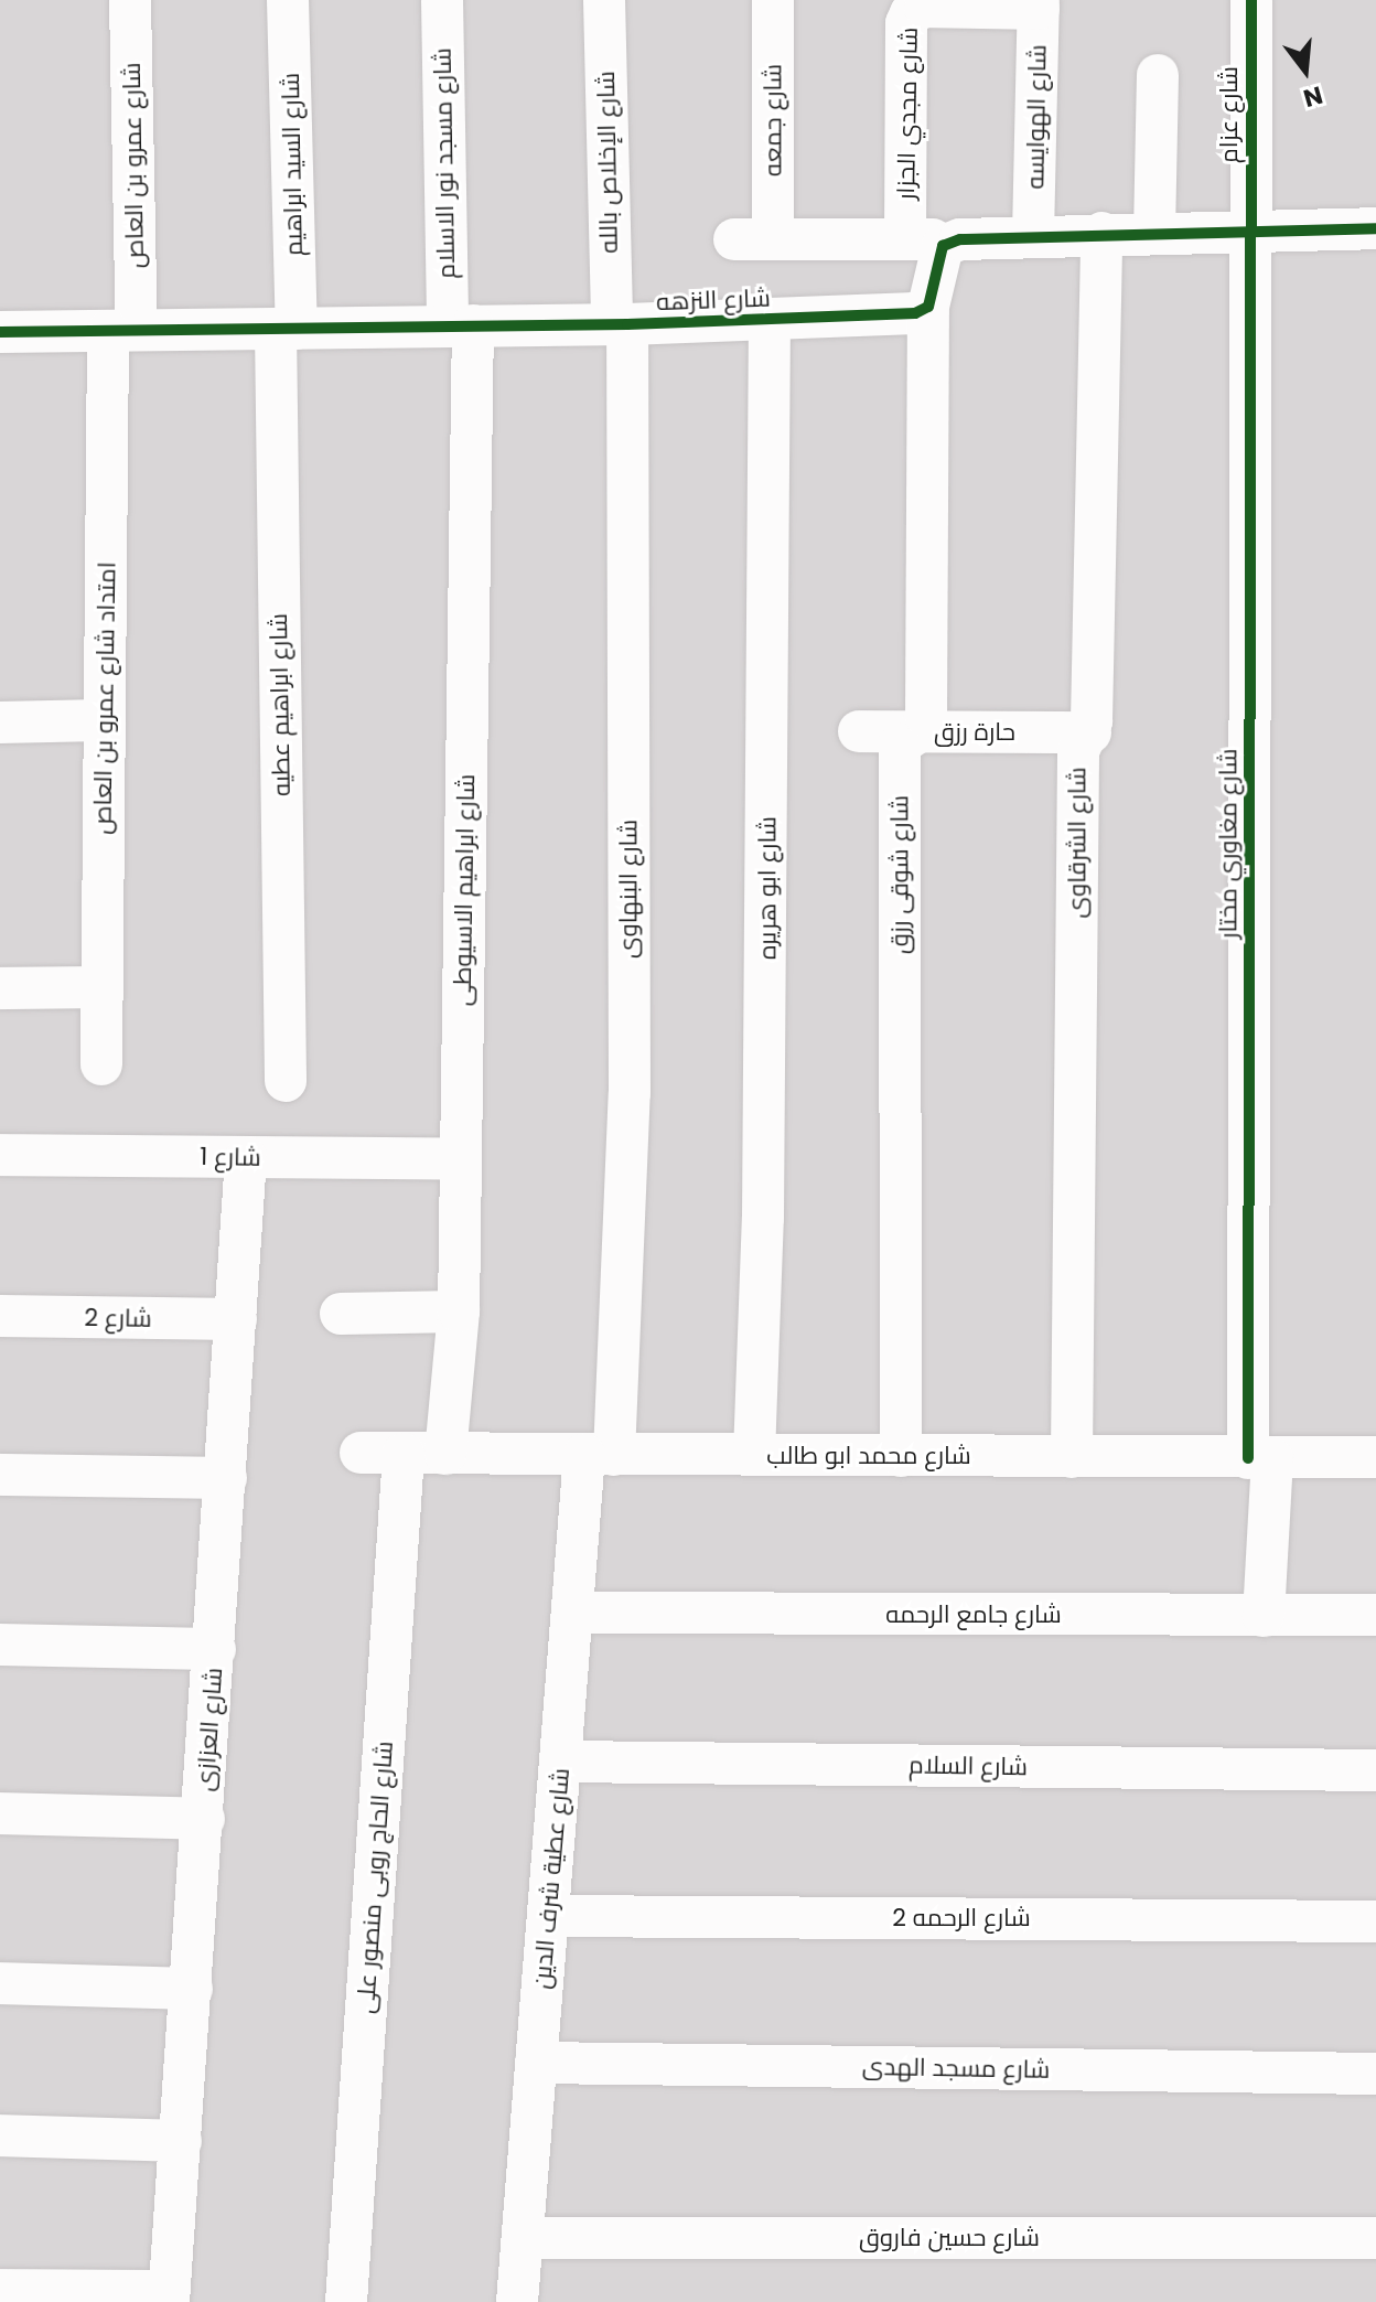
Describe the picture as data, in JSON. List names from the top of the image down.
{
  "streets": {
    "street": [
      "شارع مجدي الجزار",
      "شارع عزام",
      "شارع الهوايسه",
      "شارع جمعه",
      "شارع الإخلاص بالله",
      "شارع مسجد نور الاسلام",
      "شارع السيد ابراهيم",
      "شارع عمرو بن العاص",
      "شارع النزهه",
      "امتداد شارع عمرو بن العاص",
      "شارع ابراهيم عطيه",
      "حارة رزق",
      "شارع الشرقاوى",
      "شارع مغاوري مختار",
      "شارع شوقى رزق",
      "شارع ابو هريره",
      "شارع البنهاوى",
      "شارع ابراهيم الاسيوطى",
      "شارع 1",
      "شارع 2",
      "شارع محمد ابو طالب",
      "شارع جامع الرحمه",
      "شارع العزازى",
      "شارع السلام",
      "شارع الحاج روبى منصور على",
      "شارع عطية شرف الدين",
      "شارع الرحمه 2",
      "شارع مسجد الهدى",
      "شارع حسين فاروق"
    ]
  },
  "crossings": [
    ["شارع مجدي الجزار", "شارع الهوايسه"],
    ["شارع مجدي الجزار", "شارع جمعه"],
    ["شارع عزام", "شارع مغاوري مختار"],
    ["شارع الإخلاص بالله", "شارع النزهه"],
    ["شارع الإخلاص بالله", "شارع البنهاوى"],
    ["شارع مسجد نور الاسلام", "شارع النزهه"],
    ["شارع مسجد نور الاسلام", "شارع ابراهيم الاسيوطى"],
    ["شارع السيد ابراهيم", "شارع النزهه"],
    ["شارع السيد ابراهيم", "شارع ابراهيم عطيه"],
    ["شارع عمرو بن العاص", "شارع النزهه"],
    ["شارع عمرو بن العاص", "امتداد شارع عمرو بن العاص"],
    ["شارع النزهه", "امتداد شارع عمرو بن العاص"],
    ["شارع النزهه", "شارع ابراهيم عطيه"],
    ["شارع النزهه", "شارع شوقى رزق"],
    ["شارع النزهه", "شارع ابو هريره"],
    ["شارع النزهه", "شارع البنهاوى"],
    ["شارع النزهه", "شارع ابراهيم الاسيوطى"],
    ["حارة رزق", "شارع الشرقاوى"],
    ["حارة رزق", "شارع شوقى رزق"],
    ["شارع الشرقاوى", "شارع محمد ابو طالب"],
    ["شارع مغاوري مختار", "شارع محمد ابو طالب"],
    ["شارع مغاوري مختار", "شارع جامع الرحمه"],
    ["شارع شوقى رزق", "شارع محمد ابو طالب"],
    ["شارع ابو هريره", "شارع محمد ابو طالب"],
    ["شارع البنهاوى", "شارع محمد ابو طالب"],
    ["شارع البنهاوى", "شارع عطية شرف الدين"],
    ["شارع ابراهيم الاسيوطى", "شارع 1"],
    ["شارع ابراهيم الاسيوطى", "شارع محمد ابو طالب"],
    ["شارع 1", "شارع العزازى"],
    ["شارع 2", "شارع العزازى"],
    ["شارع محمد ابو طالب", "شارع الحاج روبى منصور على"],
    ["شارع محمد ابو طالب", "شارع عطية شرف الدين"],
    ["شارع جامع الرحمه", "شارع عطية شرف الدين"],
    ["شارع السلام", "شارع عطية شرف الدين"],
    ["شارع عطية شرف الدين", "شارع الرحمه 2"],
    ["شارع عطية شرف الدين", "شارع مسجد الهدى"],
    ["شارع عطية شرف الدين", "شارع حسين فاروق"]
  ],
  "north": "bottom"
}
